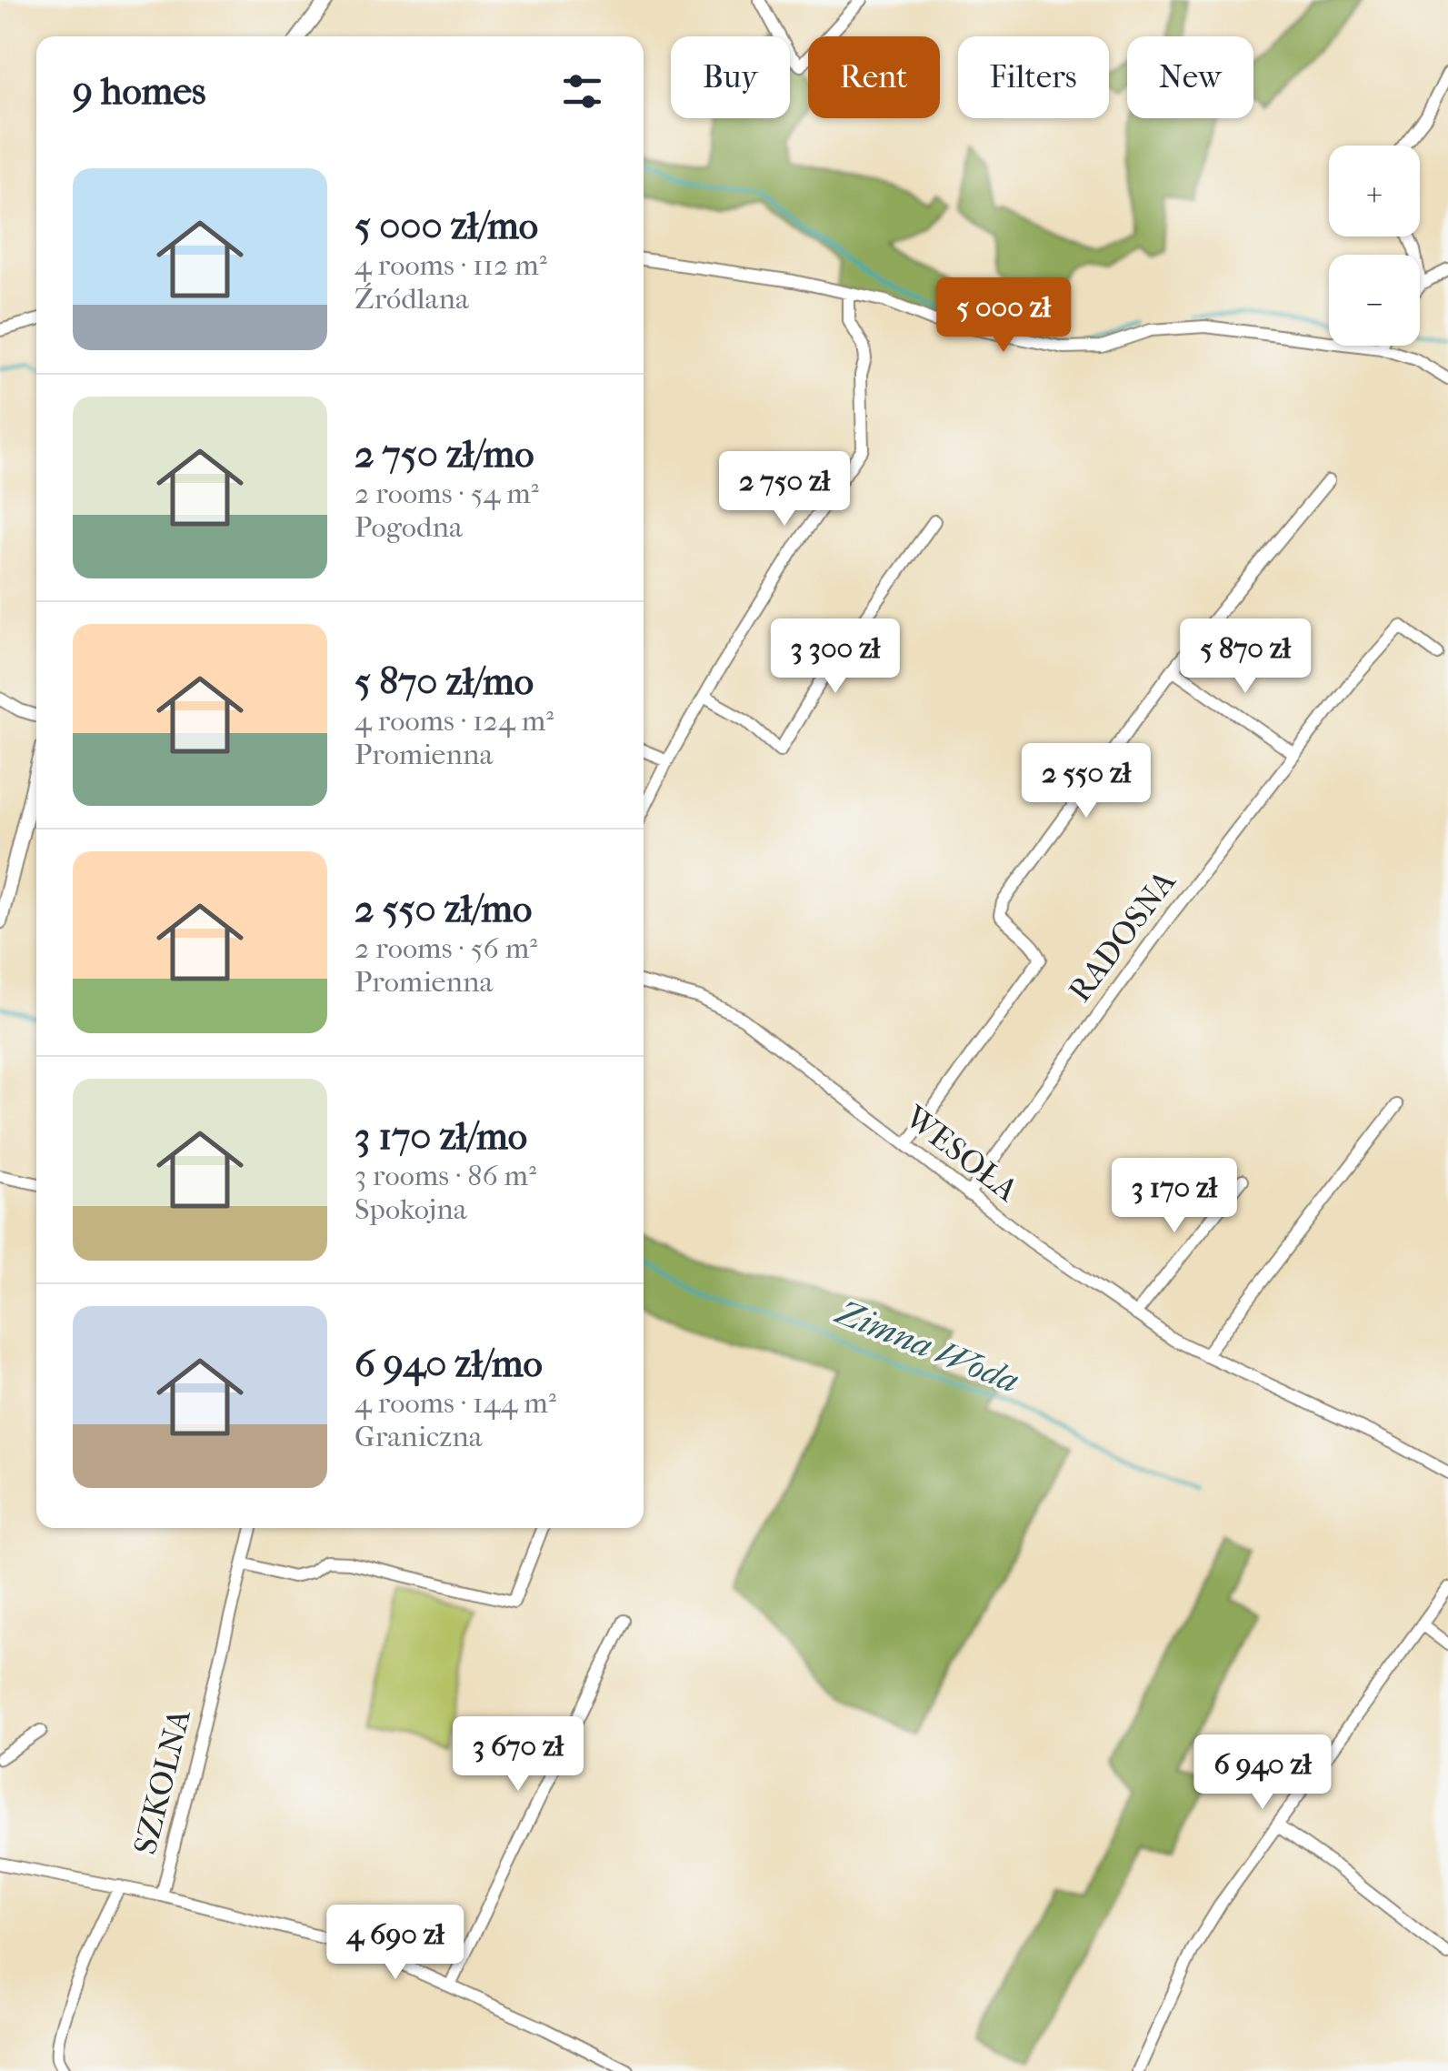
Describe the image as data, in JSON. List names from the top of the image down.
{
  "streets": {
    "street": ["RADOSNA", "WESOŁA", "SZKOLNA"]
  },
  "crossings": [
    ["RADOSNA", "WESOŁA"]
  ],
  "water": ["Zimna Woda"],
  "page": {
    "chip": [
      "Buy",
      "Rent",
      "Filters",
      "New"
    ],
    "heading": "9 homes",
    "map_buttons": ["+", "−"],
    "list": [
      {
        "name": "5 000 zł/mo",
        "note": "4 rooms · 112 m² · Źródlana"
      },
      {
        "name": "2 750 zł/mo",
        "note": "2 rooms · 54 m² · Pogodna"
      },
      {
        "name": "5 870 zł/mo",
        "note": "4 rooms · 124 m² · Promienna"
      },
      {
        "name": "2 550 zł/mo",
        "note": "2 rooms · 56 m² · Promienna"
      },
      {
        "name": "3 170 zł/mo",
        "note": "3 rooms · 86 m² · Spokojna"
      },
      {
        "name": "6 940 zł/mo",
        "note": "4 rooms · 144 m² · Graniczna"
      }
    ],
    "price": [
      "5 000 zł",
      "2 750 zł",
      "3 300 zł",
      "5 870 zł",
      "2 550 zł",
      "3 170 zł",
      "3 670 zł",
      "6 940 zł",
      "4 690 zł"
    ]
  }
}
